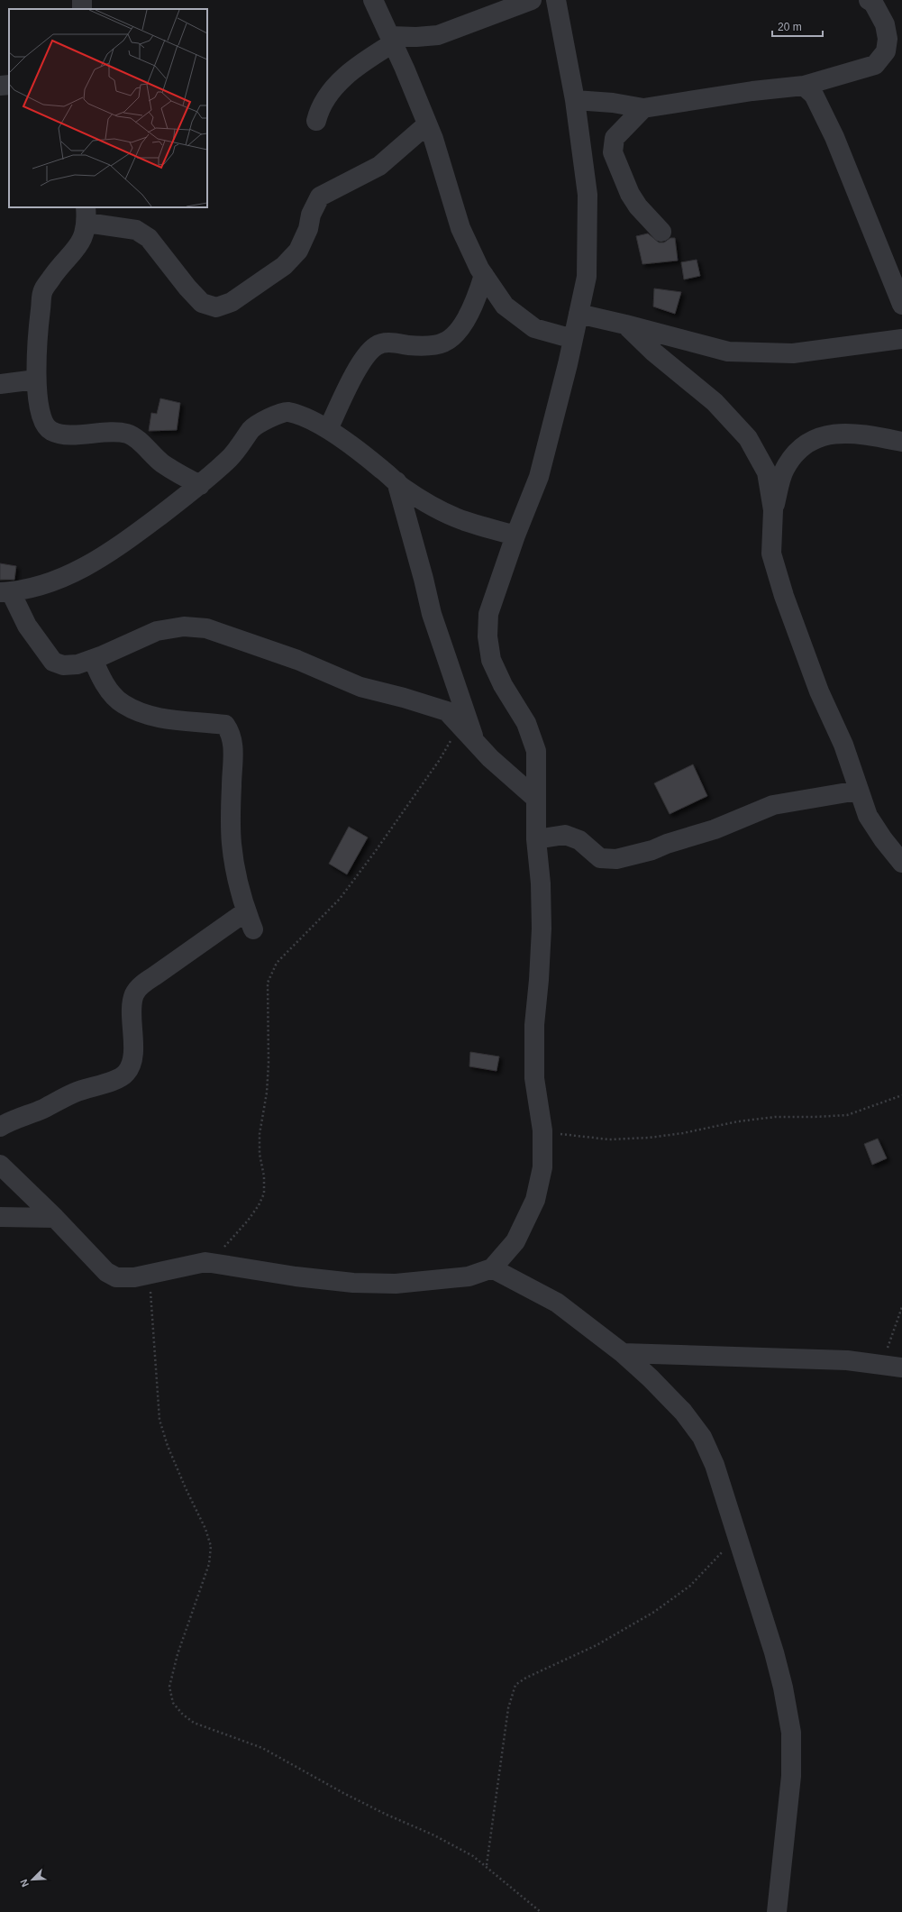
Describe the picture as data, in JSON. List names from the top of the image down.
{
  "scale_bar": "20 m",
  "north": "bottom left"
}
